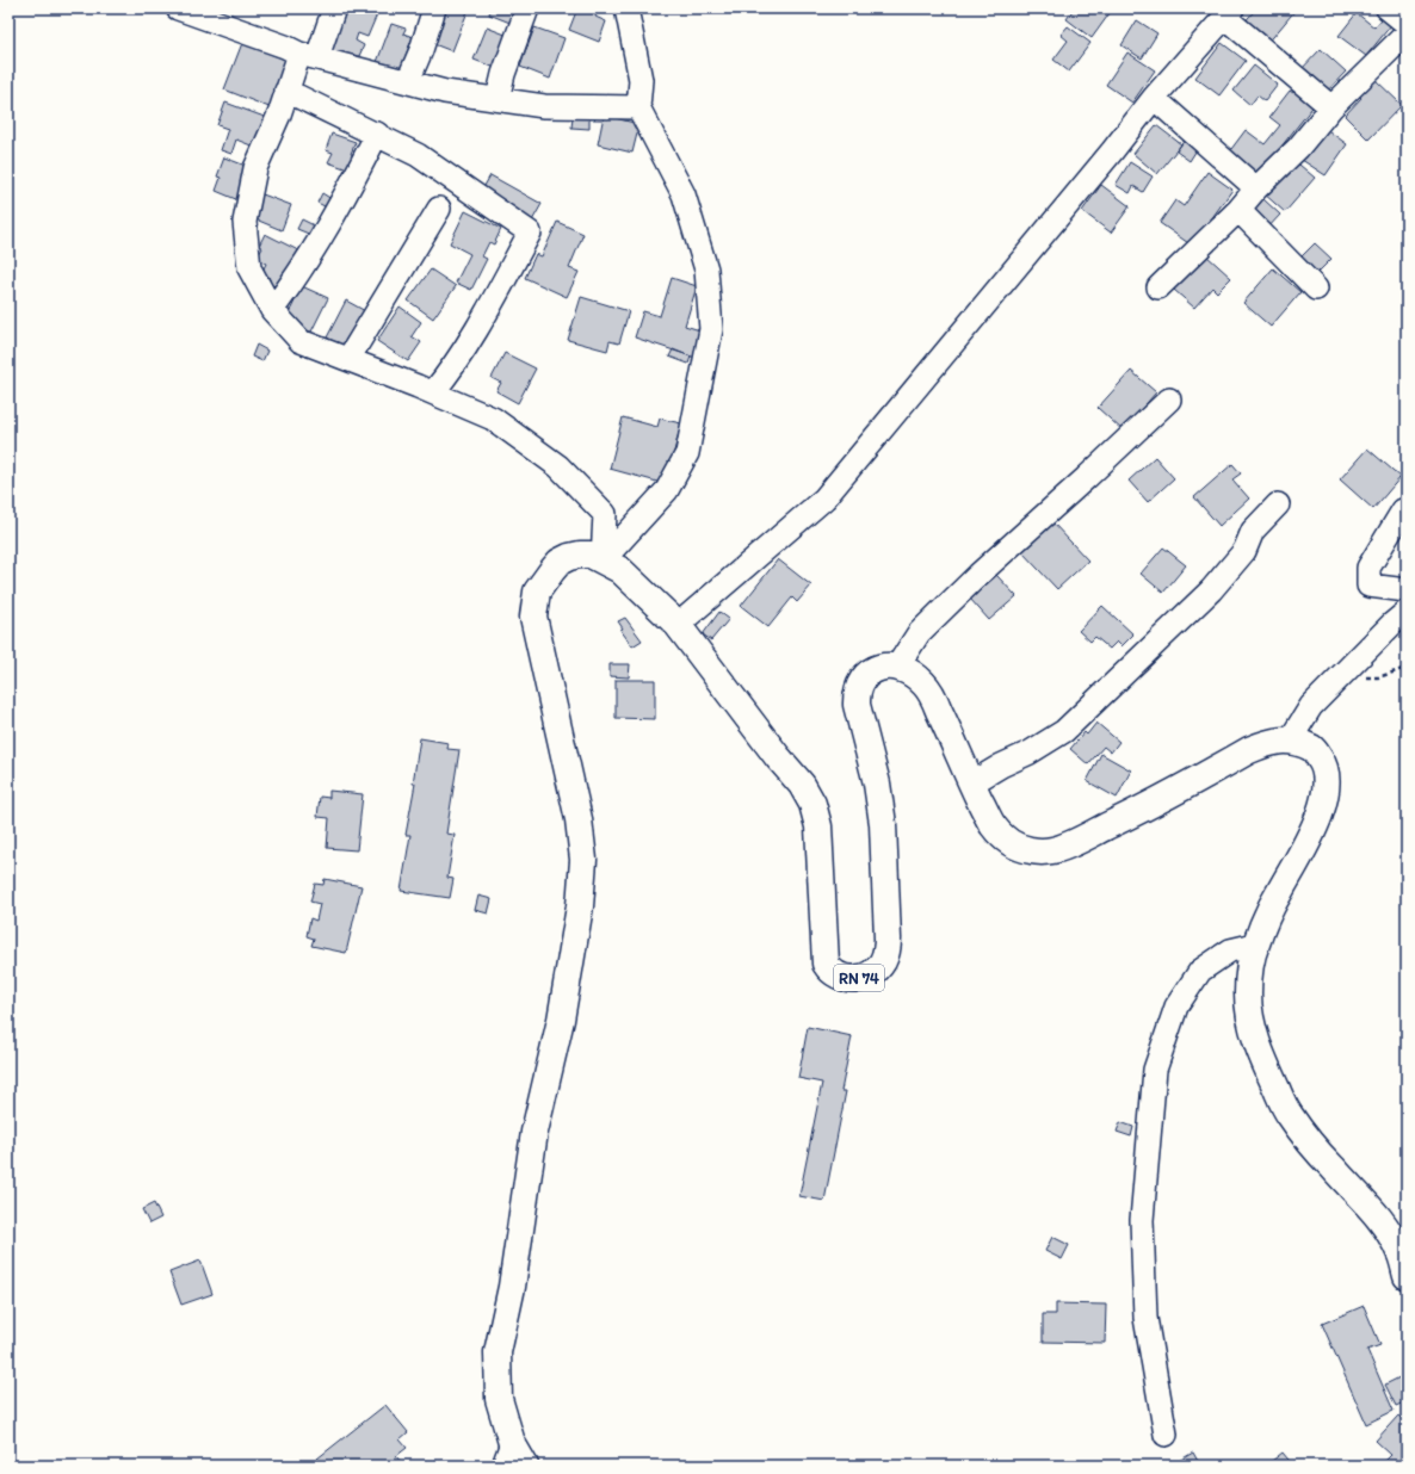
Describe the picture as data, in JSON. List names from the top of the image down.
{
  "streets": {
    "main road": ["RN 74"]
  }
}
